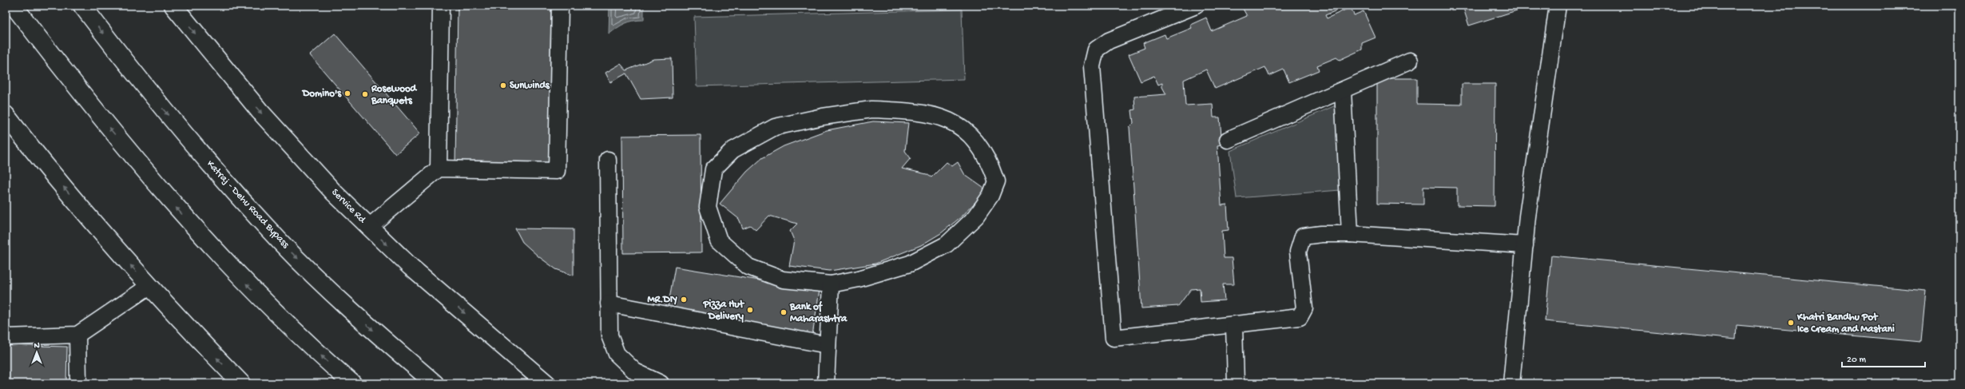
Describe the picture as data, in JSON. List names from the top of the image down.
{
  "streets": {
    "main road": ["Katraj - Dehu Road Bypass", "Service Rd"]
  },
  "places": [
    "Sunwinds",
    "Domino's",
    "Rosewood Banquets",
    "MR.DIY",
    "Pizza Hut Delivery",
    "Bank of Maharashtra",
    "Khatri Bandhu Pot Ice Cream and Mastani"
  ],
  "scale_bar": "20 m",
  "north": "top"
}
